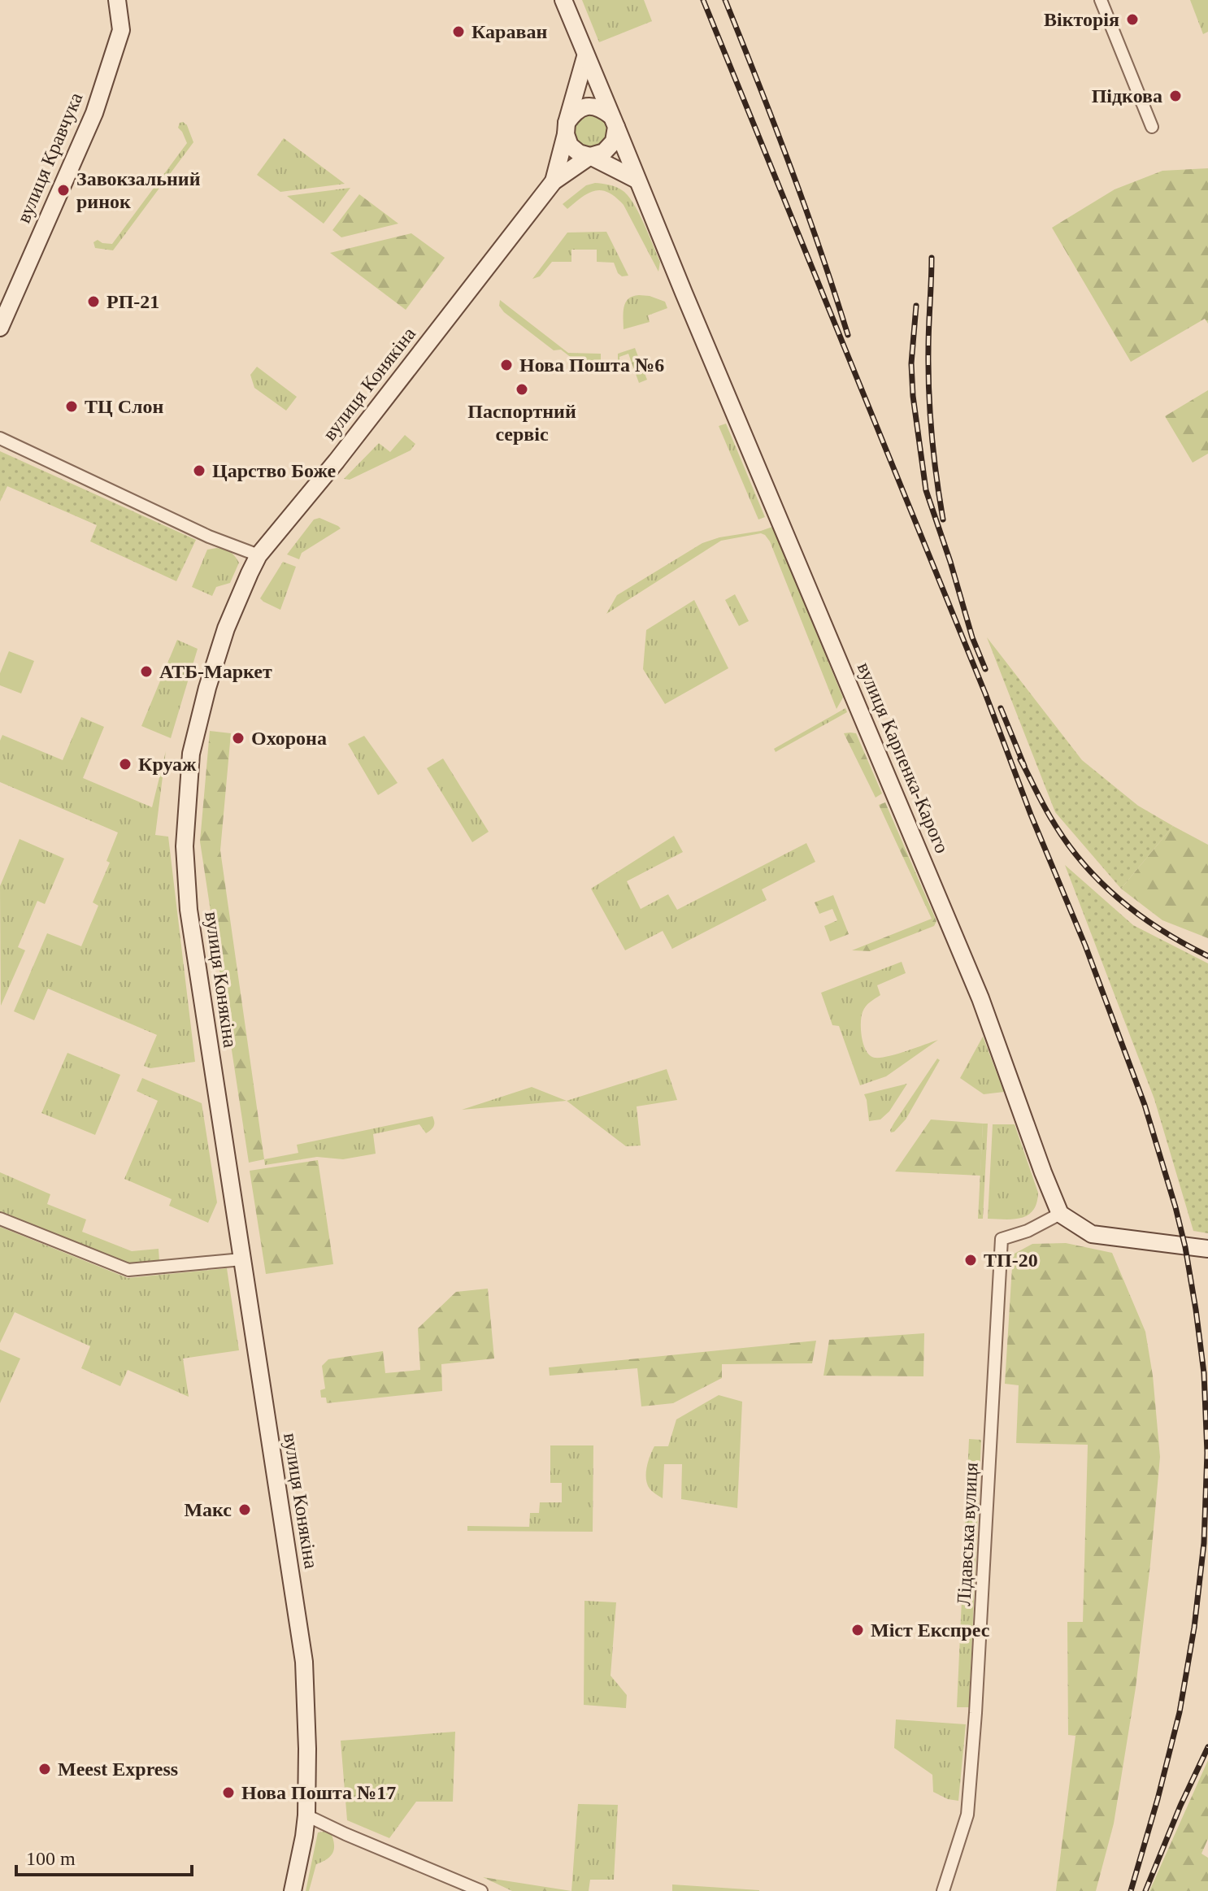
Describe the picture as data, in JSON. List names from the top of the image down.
{
  "streets": {
    "main road": ["вулиця Кравчука", "вулиця Конякіна", "вулиця Карпенка-Карого"],
    "street": ["Лідавська вулиця"]
  },
  "crossings": [
    ["вулиця Карпенка-Карого", "Лідавська вулиця"]
  ],
  "places": [
    "Вікторія",
    "Караван",
    "Підкова",
    "Завокзальний ринок",
    "РП-21",
    "Нова Пошта №6",
    "Паспортний сервіс",
    "ТЦ Слон",
    "Царство Боже",
    "АТБ-Маркет",
    "Охорона",
    "Круаж",
    "ТП-20",
    "Макс",
    "Міст Експрес",
    "Meest Express",
    "Нова Пошта №17"
  ],
  "scale_bar": "100 m"
}
